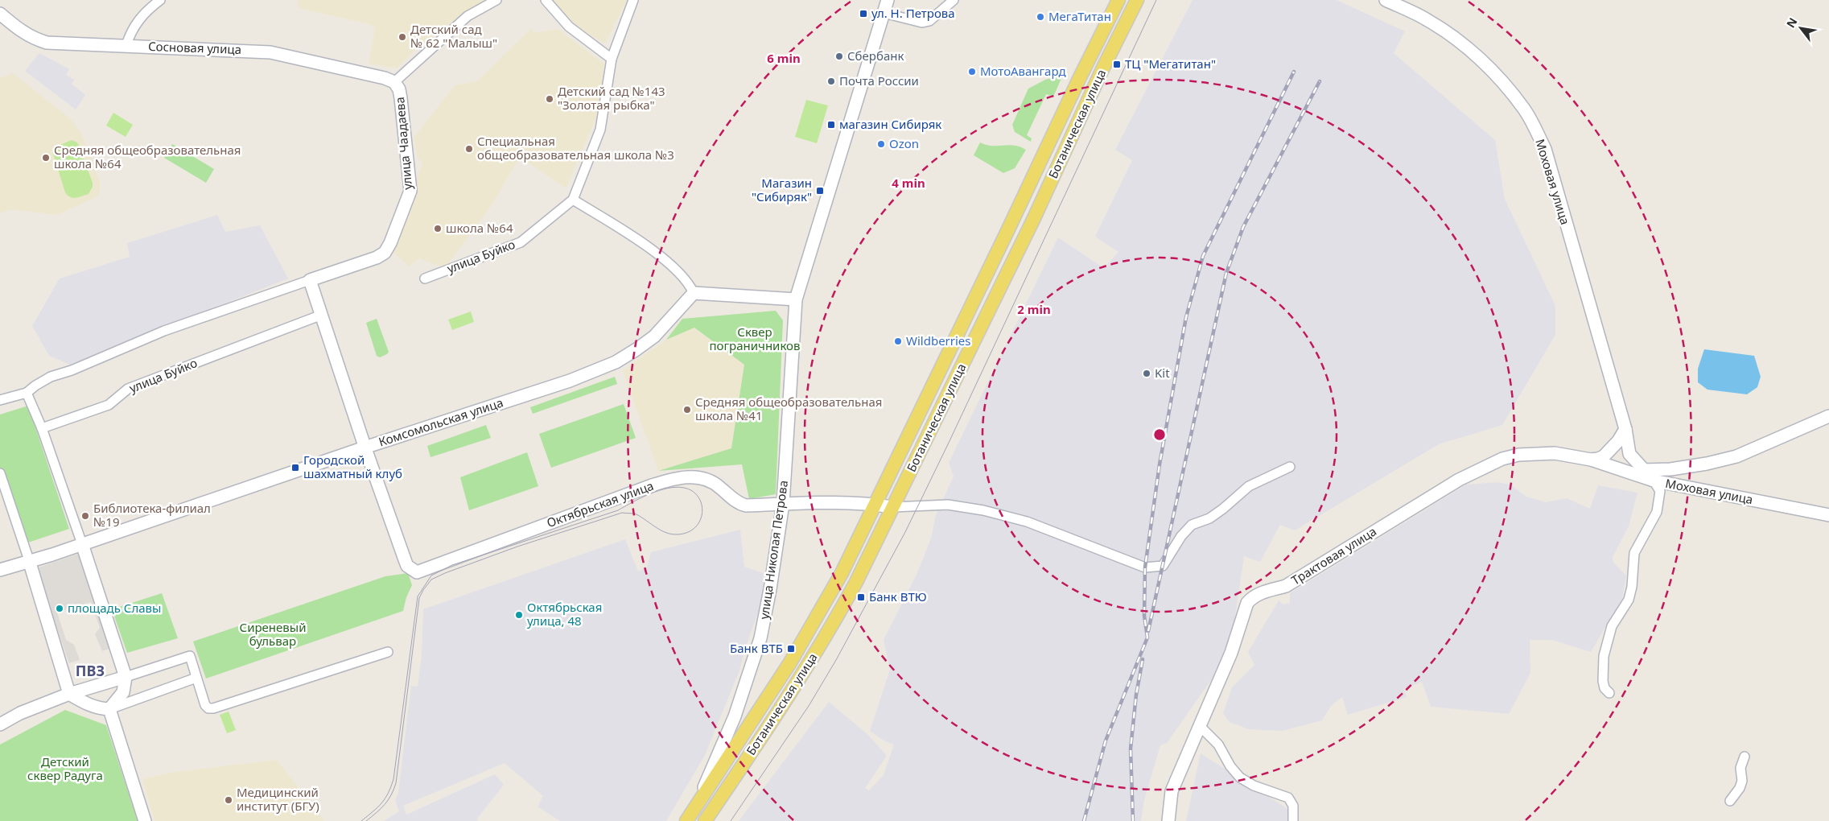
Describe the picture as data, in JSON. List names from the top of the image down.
{
  "streets": {
    "main road": ["Ботаническая улица"],
    "street": [
      "Сосновая улица",
      "улица Чаадаева",
      "Моховая улица",
      "улица Буйко",
      "Комсомольская улица",
      "Октябрьская улица",
      "улица Николая Петрова",
      "Трактовая улица"
    ]
  },
  "crossings": [
    ["Сосновая улица", "улица Чаадаева"],
    ["Ботаническая улица", "Октябрьская улица"],
    ["Ботаническая улица", "улица Николая Петрова"],
    ["Моховая улица", "Трактовая улица"],
    ["Комсомольская улица", "Октябрьская улица"],
    ["Октябрьская улица", "улица Николая Петрова"]
  ],
  "districts": ["ПВЗ"],
  "parks": ["Сквер пограничников", "Сиреневый бульвар", "Детский сквер Радуга"],
  "places": {
    "transit": [
      "ул. Н. Петрова",
      "ТЦ \"Мегатитан\"",
      "магазин Сибиряк",
      "Магазин \"Сибиряк\"",
      "Городской шахматный клуб",
      "Банк ВТЮ",
      "Банк ВТБ"
    ],
    "other": [
      "МегаТитан",
      "Детский сад № 62 \"Малыш\"",
      "Сбербанк",
      "МотоАвангард",
      "Почта России",
      "Детский сад №143 \"Золотая рыбка\"",
      "Ozon",
      "Специальная общеобразовательная школа №3",
      "Средняя общеобразовательная школа №64",
      "школа №64",
      "Wildberries",
      "Kit",
      "Средняя общеобразовательная школа №41",
      "Библиотека-филиал №19",
      "площадь Славы",
      "Октябрьская улица, 48",
      "Медицинский институт (БГУ)"
    ]
  },
  "north": "top left",
  "rings": ["6 min", "4 min", "2 min"]
}
